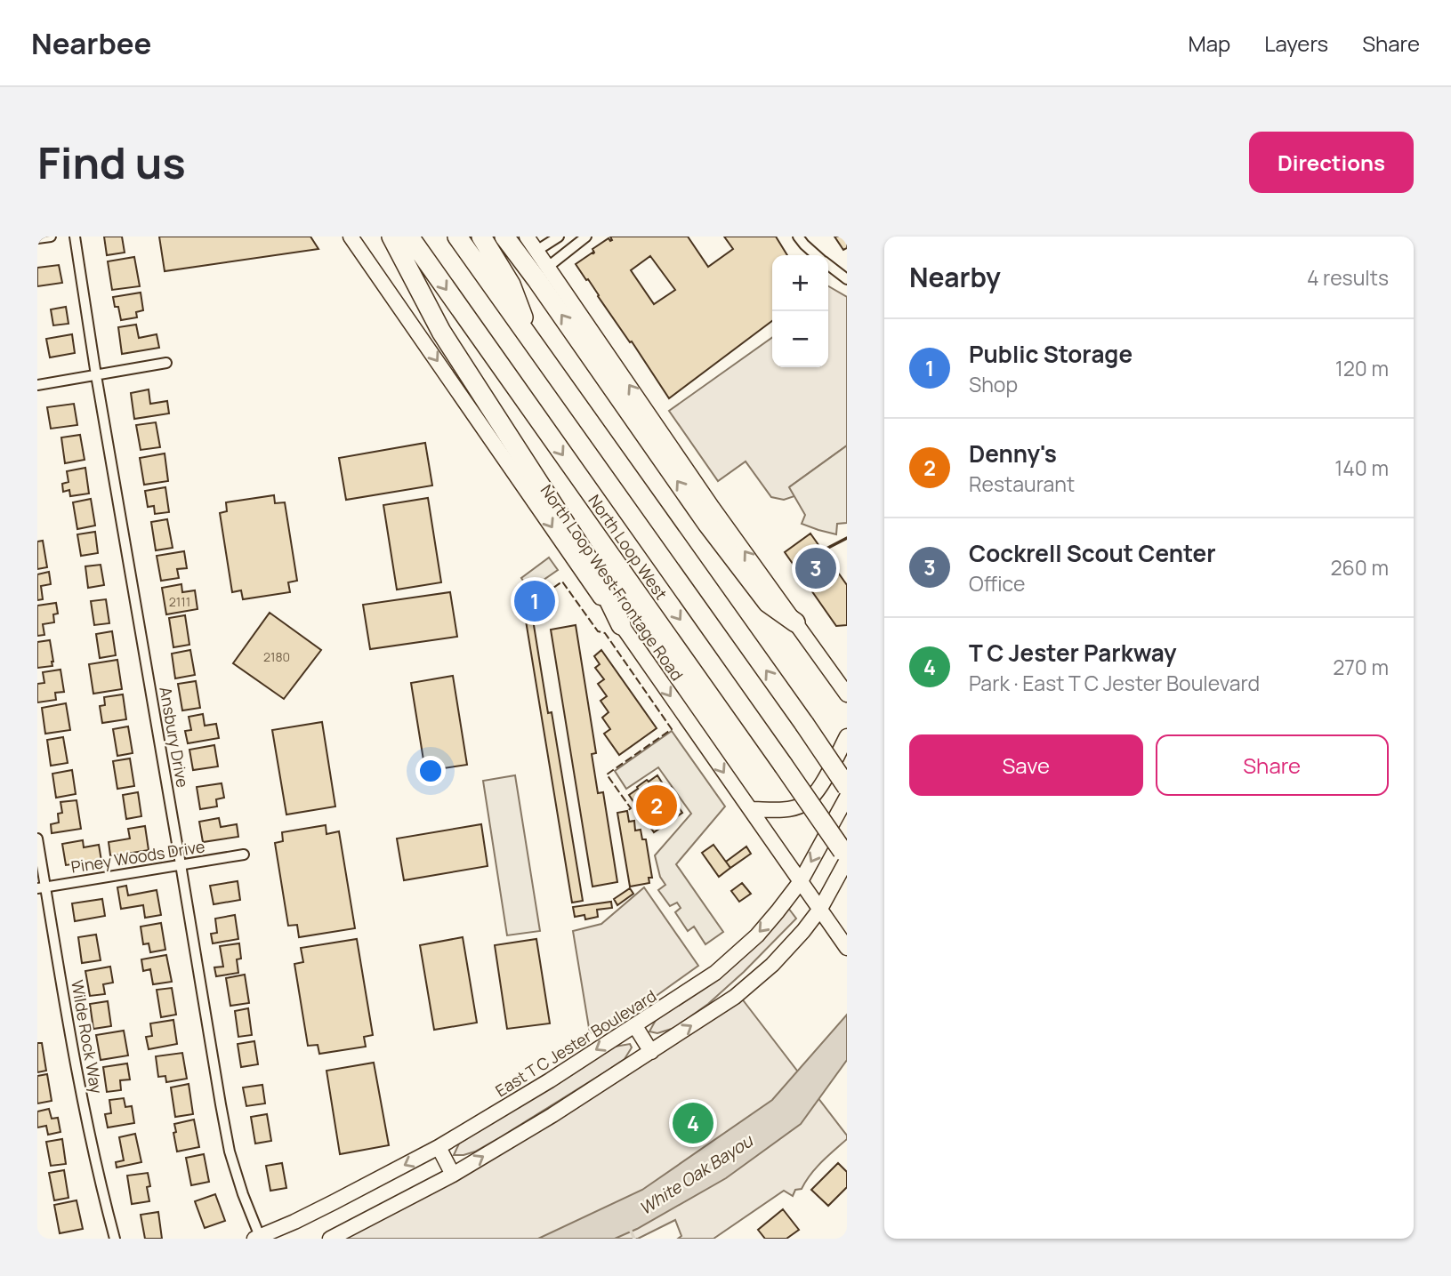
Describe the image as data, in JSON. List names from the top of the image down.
{
  "streets": {
    "highway": ["North Loop West"],
    "street": [
      "North Loop West Frontage Road",
      "Ansbury Drive",
      "Piney Woods Drive",
      "Wilde Rock Way",
      "East T C Jester Boulevard"
    ]
  },
  "crossings": [
    ["North Loop West Frontage Road", "East T C Jester Boulevard"],
    ["Ansbury Drive", "Piney Woods Drive"],
    ["Ansbury Drive", "East T C Jester Boulevard"],
    ["Piney Woods Drive", "Wilde Rock Way"]
  ],
  "one_way": ["North Loop West Frontage Road"],
  "water": ["White Oak Bayou"],
  "house_numbers": ["2111", "2180"],
  "page": {
    "header": "Nearbee",
    "nav": ["Map", "Layers", "Share"],
    "buttons": [
      "Directions",
      ["Save", "Share"]
    ],
    "title": "Find us",
    "heading": ["Nearby", "4 results"],
    "map_buttons": ["+", "−"],
    "list": [
      {
        "mark": "1",
        "name": "Public Storage",
        "note": "Shop",
        "value": "120 m"
      },
      {
        "mark": "2",
        "name": "Denny's",
        "note": "Restaurant",
        "value": "140 m"
      },
      {
        "mark": "3",
        "name": "Cockrell Scout Center",
        "note": "Office",
        "value": "260 m"
      },
      {
        "mark": "4",
        "name": "T C Jester Parkway",
        "note": "Park · East T C Jester Boulevard",
        "value": "270 m"
      }
    ],
    "pins": [
      "3",
      "1",
      "2",
      "4"
    ]
  }
}
